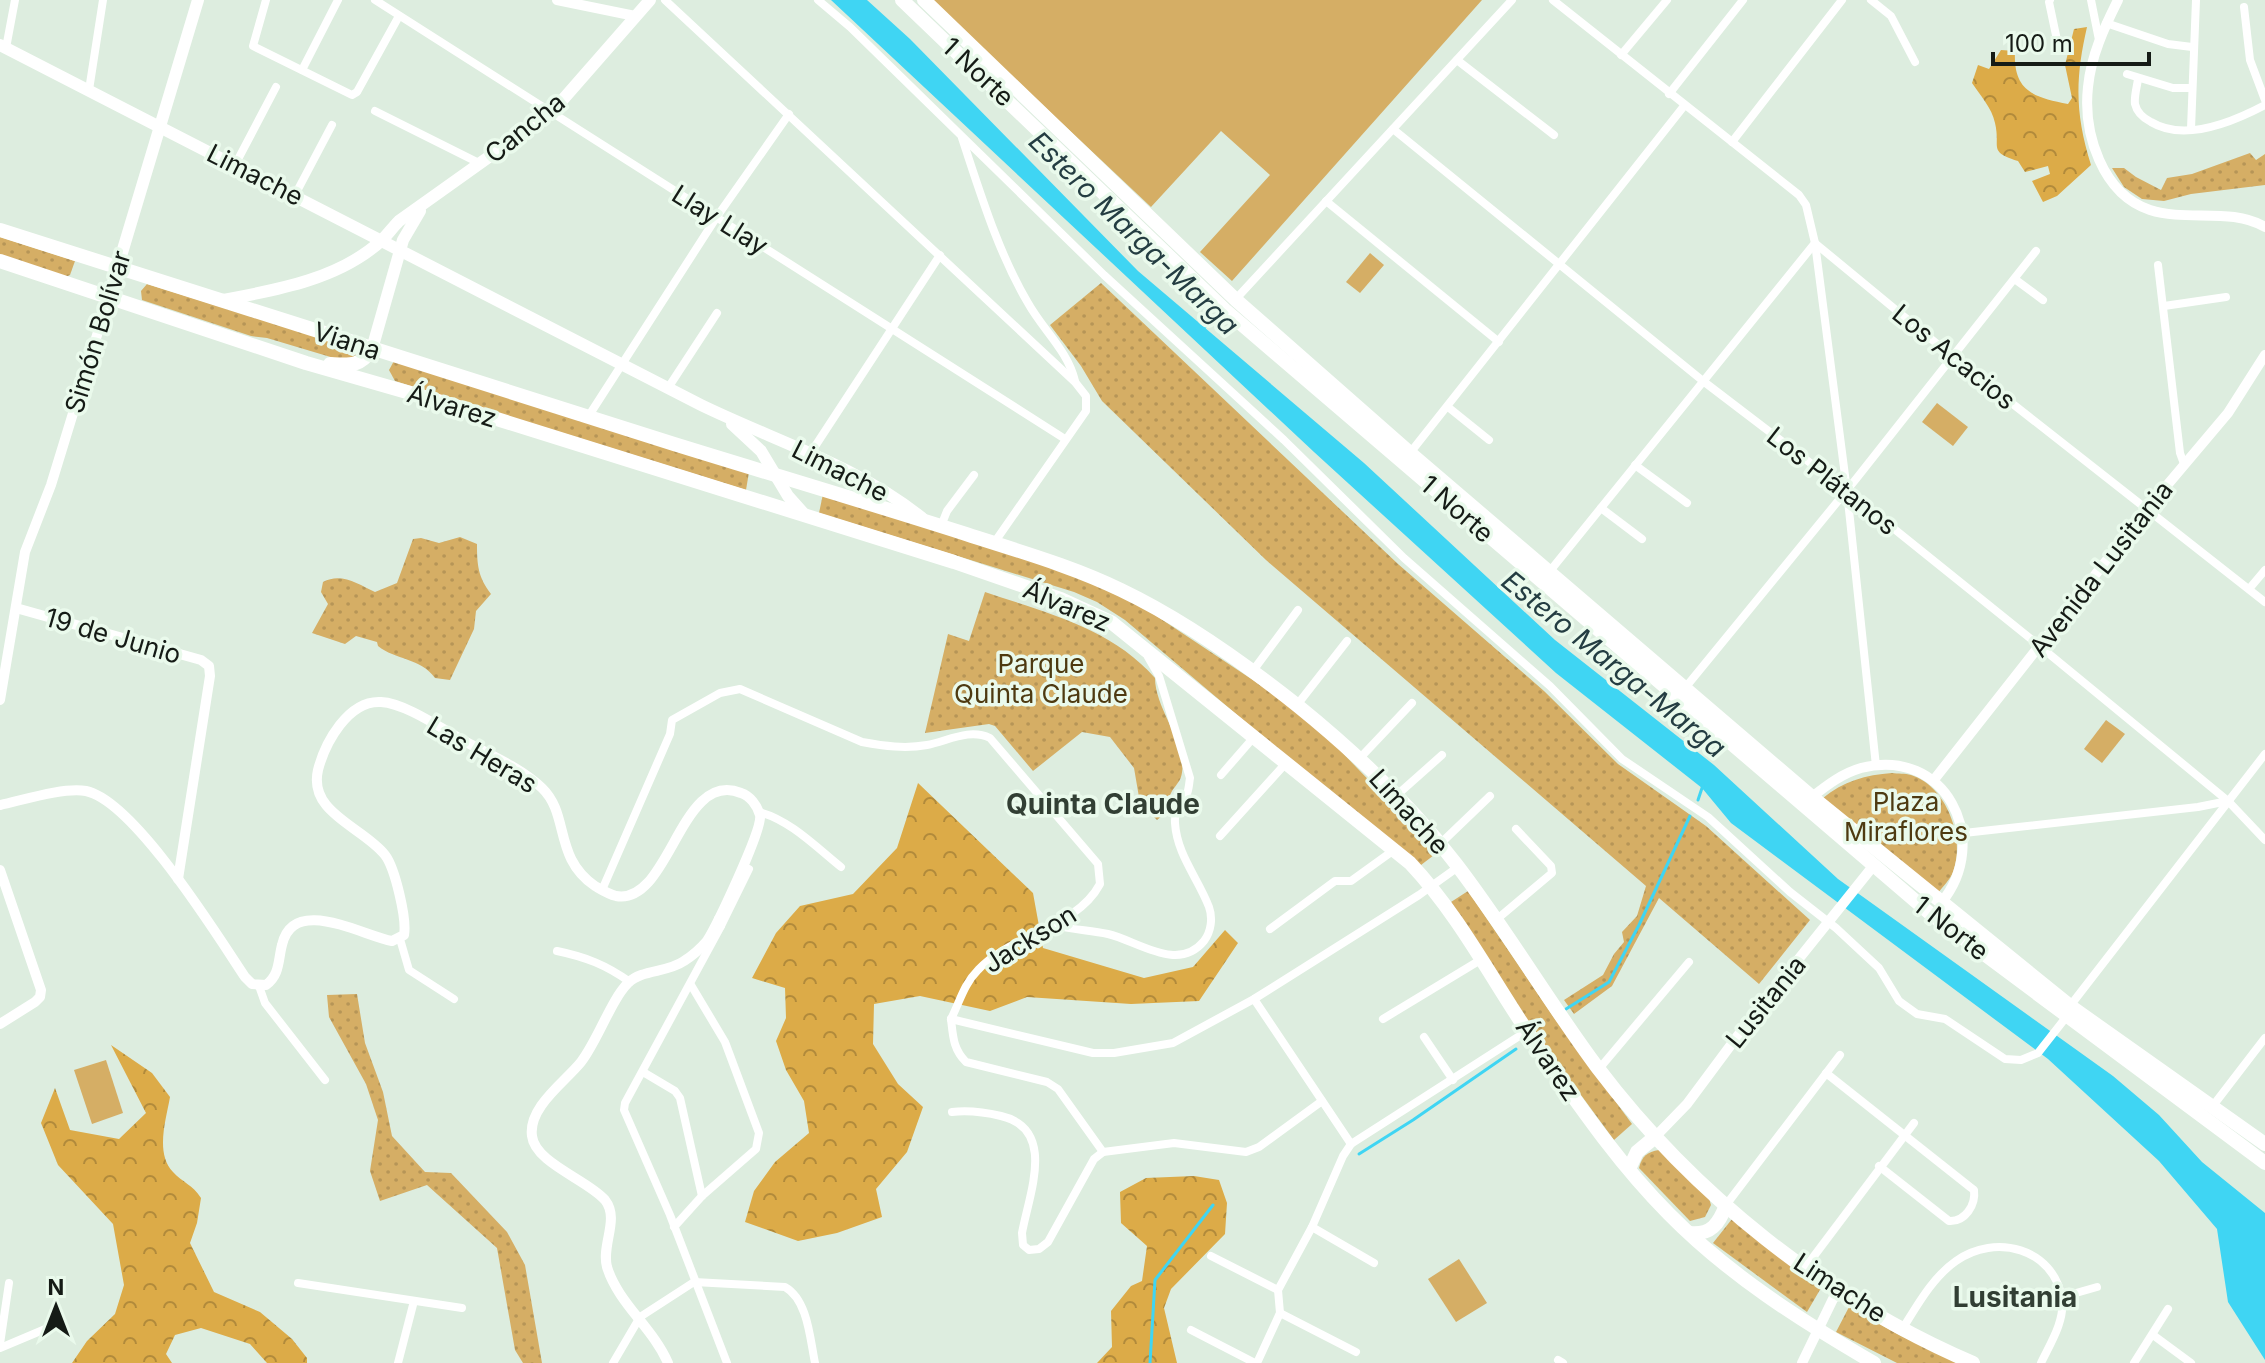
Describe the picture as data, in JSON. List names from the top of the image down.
{
  "streets": {
    "main road": [
      "1 Norte",
      "Cancha",
      "Limache",
      "Simón Bolívar",
      "Viana",
      "Álvarez"
    ],
    "street": [
      "Llay Llay",
      "Los Acacios",
      "Los Plátanos",
      "Avenida Lusitania",
      "19 de Junio",
      "Las Heras",
      "Jackson",
      "Lusitania"
    ]
  },
  "crossings": [
    ["1 Norte", "Lusitania"],
    ["Cancha", "Limache"],
    ["Cancha", "Llay Llay"],
    ["Cancha", "Viana"],
    ["Limache", "Simón Bolívar"],
    ["Limache", "Viana"],
    ["Limache", "Álvarez"],
    ["Limache", "Lusitania"],
    ["Simón Bolívar", "Viana"],
    ["Simón Bolívar", "Álvarez"],
    ["Simón Bolívar", "19 de Junio"],
    ["Los Acacios", "Avenida Lusitania"],
    ["Los Plátanos", "Avenida Lusitania"],
    ["Las Heras", "Jackson"]
  ],
  "districts": ["Quinta Claude", "Lusitania"],
  "water": ["Estero Marga-Marga"],
  "parks": ["Parque Quinta Claude", "Plaza Miraflores"],
  "scale_bar": "100 m",
  "north": "top"
}
